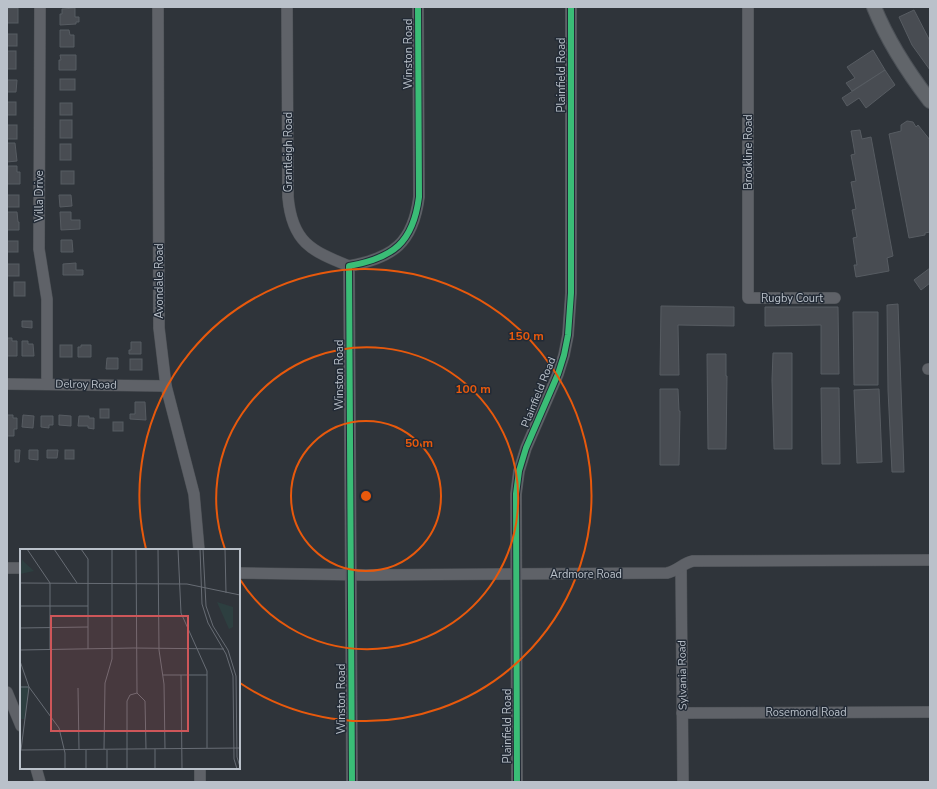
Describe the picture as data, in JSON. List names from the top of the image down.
{
  "streets": {
    "street": [
      "Winston Road",
      "Plainfield Road",
      "Grantleigh Road",
      "Brookline Road",
      "Villa Drive",
      "Avondale Road",
      "Rugby Court",
      "Delroy Road",
      "Ardmore Road",
      "Sylvania Road",
      "Rosemond Road"
    ]
  },
  "crossings": [
    ["Winston Road", "Grantleigh Road"],
    ["Winston Road", "Ardmore Road"],
    ["Plainfield Road", "Ardmore Road"],
    ["Brookline Road", "Rugby Court"],
    ["Villa Drive", "Delroy Road"],
    ["Avondale Road", "Delroy Road"],
    ["Ardmore Road", "Sylvania Road"],
    ["Sylvania Road", "Rosemond Road"]
  ],
  "rings": ["150 m", "100 m", "50 m"]
}
